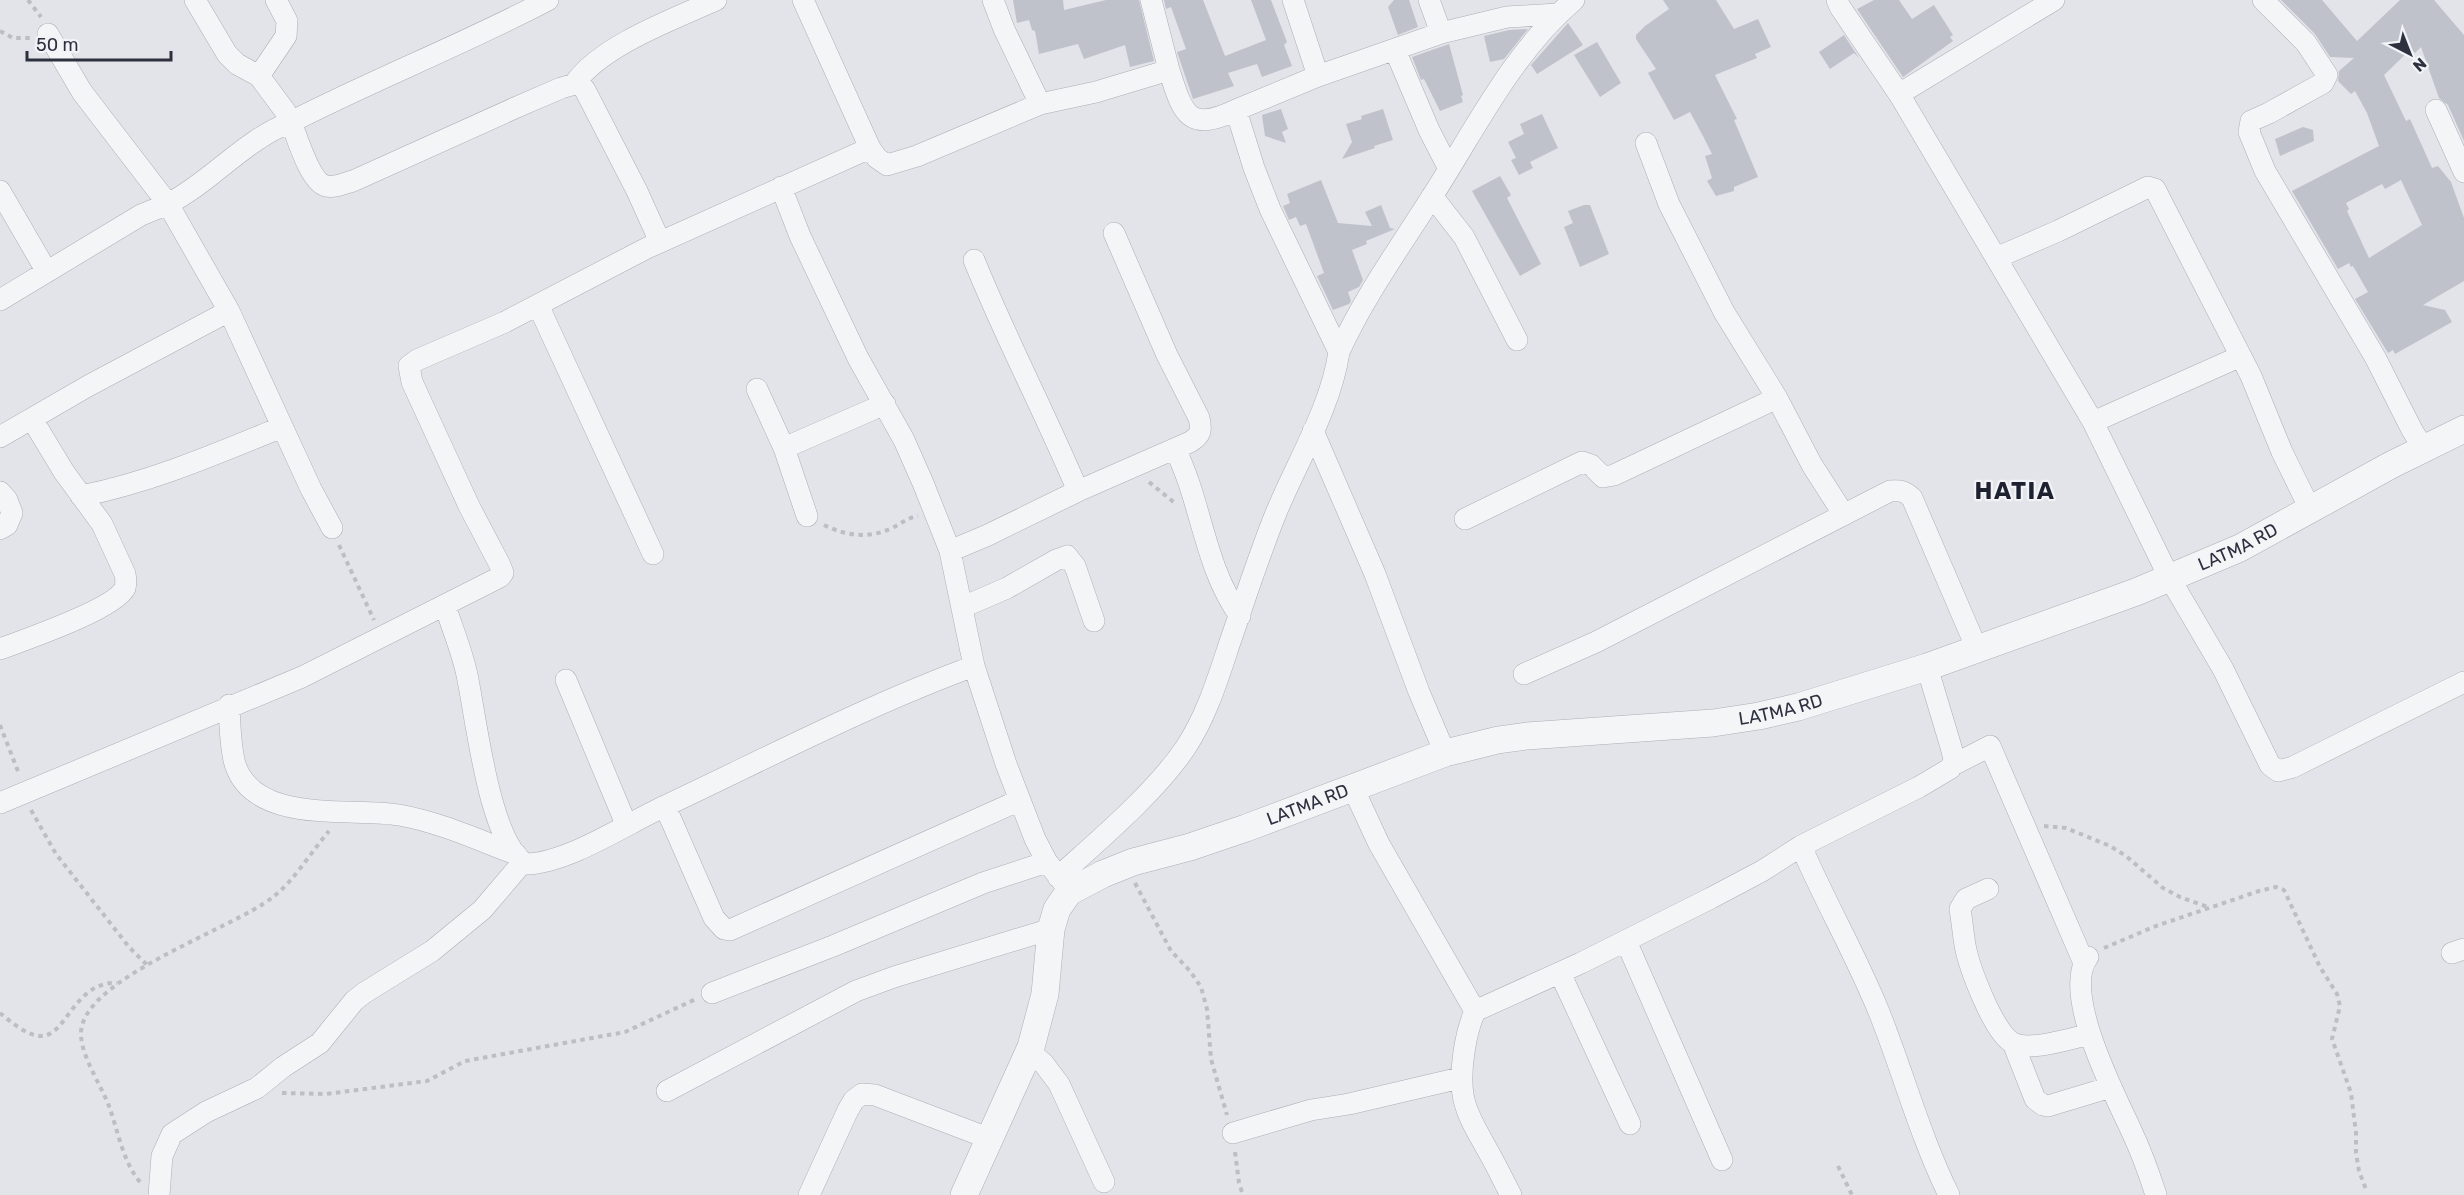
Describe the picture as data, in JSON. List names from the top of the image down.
{
  "streets": {
    "street": ["LATMA RD"]
  },
  "districts": ["HATIA"],
  "scale_bar": "50 m",
  "north": "bottom right"
}
